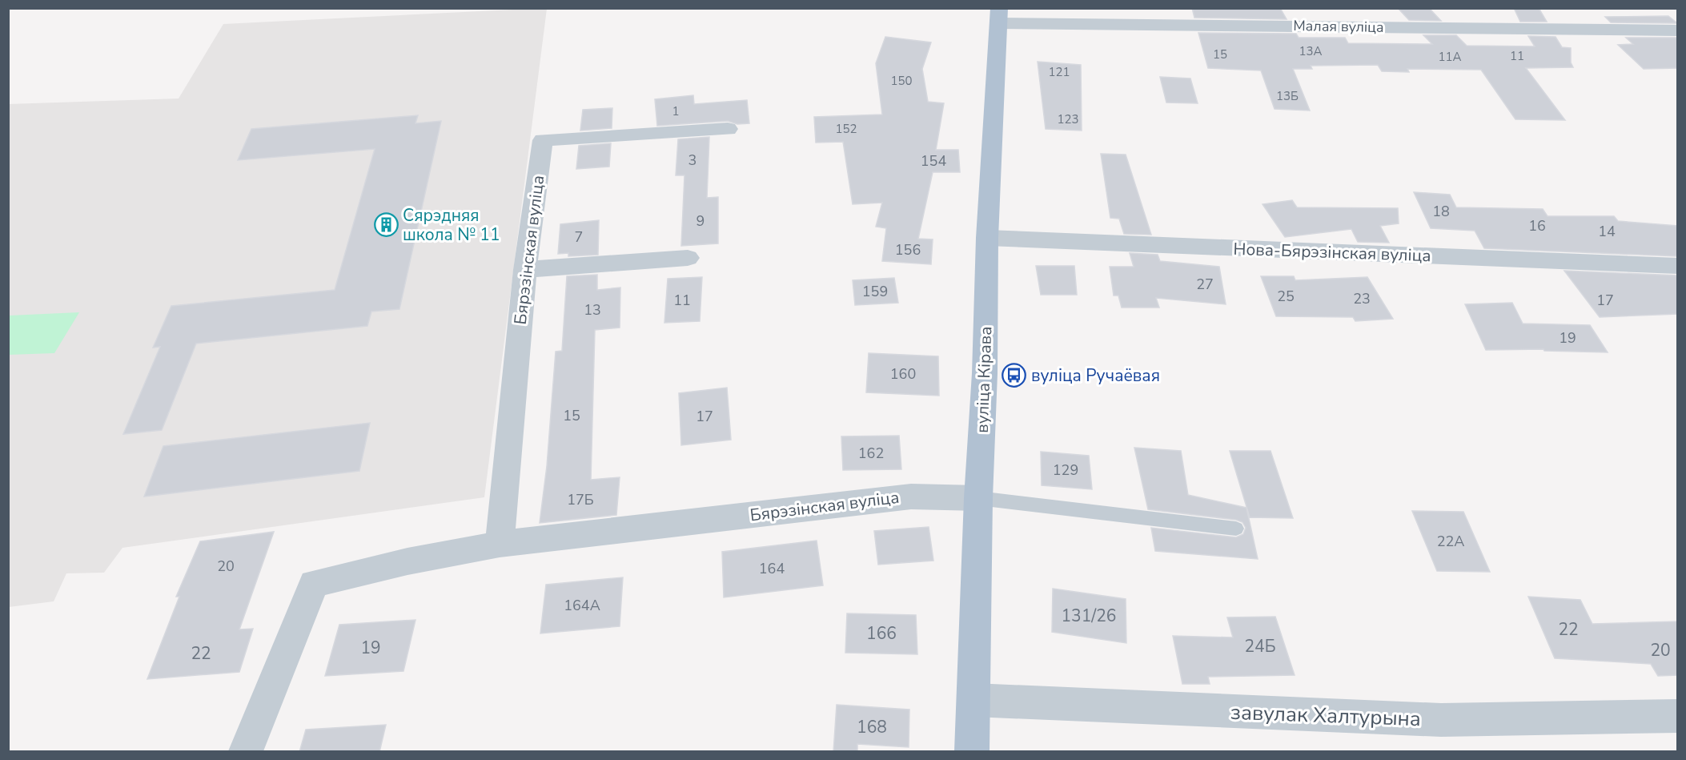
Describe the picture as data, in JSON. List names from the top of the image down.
{
  "streets": {
    "main road": ["вуліца Кірава"],
    "street": [
      "Малая вуліца",
      "Бярэзінская вуліца",
      "Нова-Бярэзінская вуліца",
      "завулак Халтурына"
    ]
  },
  "crossings": [
    ["Малая вуліца", "вуліца Кірава"],
    ["Бярэзінская вуліца", "вуліца Кірава"],
    ["Нова-Бярэзінская вуліца", "вуліца Кірава"],
    ["вуліца Кірава", "завулак Халтурына"]
  ],
  "places": {
    "building": ["Сярэдняя школа № 11"],
    "bus stop": ["вуліца Ручаёвая"]
  },
  "house_numbers": [
    "13А",
    "15",
    "11",
    "11А",
    "121",
    "150",
    "13Б",
    "1",
    "123",
    "152",
    "3",
    "154",
    "18",
    "9",
    "16",
    "14",
    "7",
    "156",
    "27",
    "159",
    "25",
    "23",
    "11",
    "17",
    "13",
    "19",
    "160",
    "15",
    "17",
    "162",
    "129",
    "17Б",
    "22А",
    "20",
    "164",
    "164А",
    "131/26",
    "22",
    "166",
    "24Б",
    "19",
    "20",
    "22",
    "168"
  ]
}
